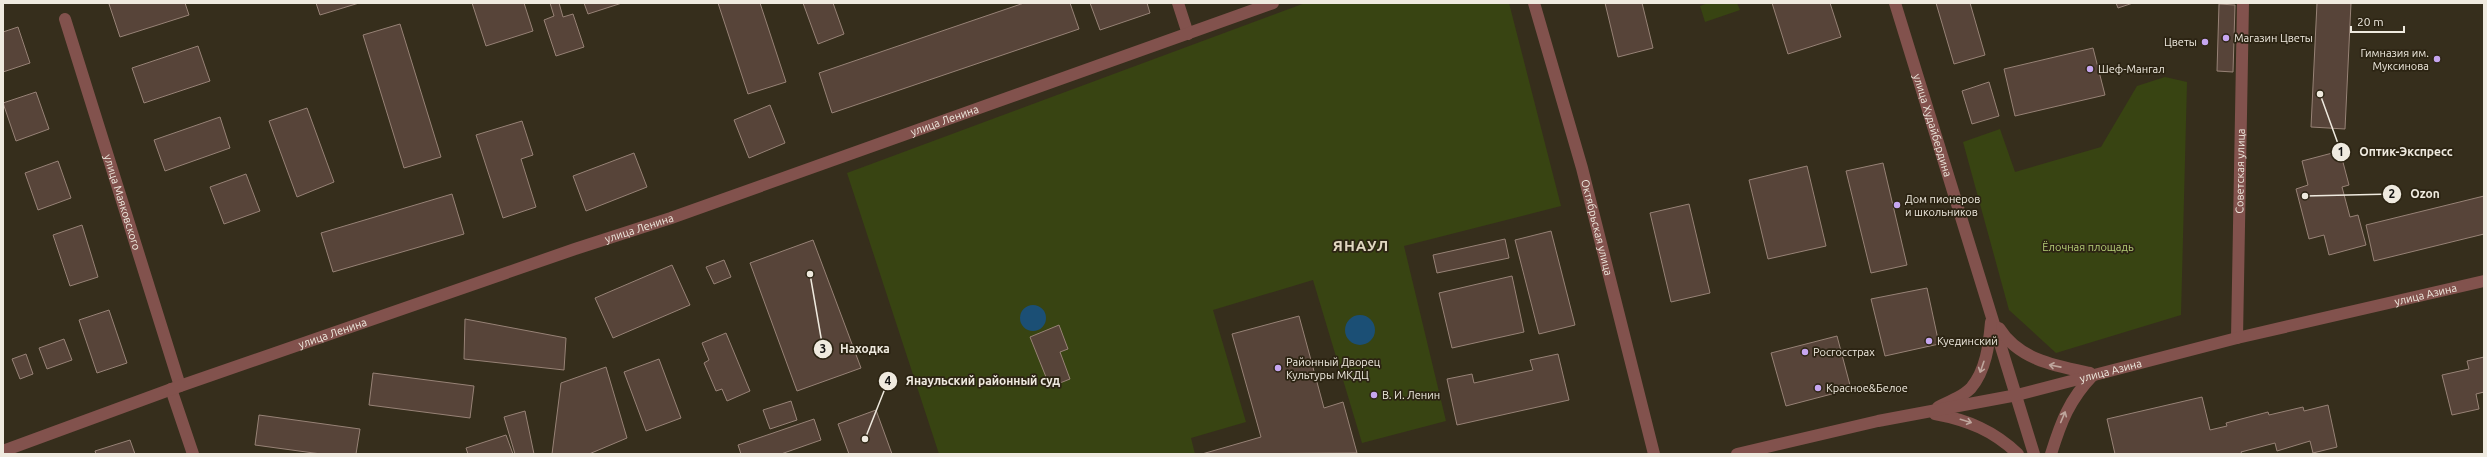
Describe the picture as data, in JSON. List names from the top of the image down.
{
  "streets": {
    "street": [
      "улица Ленина",
      "улица Худайбердина",
      "Советская улица",
      "улица Маяковского",
      "Октябрьская улица",
      "улица Азина"
    ]
  },
  "crossings": [
    ["улица Ленина", "улица Маяковского"],
    ["улица Худайбердина", "улица Азина"],
    ["Советская улица", "улица Азина"]
  ],
  "districts": ["ЯНАУЛ"],
  "parks": ["Ёлочная площадь"],
  "places": [
    "Магазин Цветы",
    "Цветы",
    "Гимназия им. Муксинова",
    "Шеф-Мангал",
    "Оптик-Экспресс",
    "Ozon",
    "Дом пионеров и школьников",
    "Находка",
    "Куединский",
    "Росгосстрах",
    "Районный Дворец Культуры МКДЦ",
    "Красное&Белое",
    "В. И. Ленин",
    "Янаульский районный суд"
  ],
  "scale_bar": "20 m"
}
